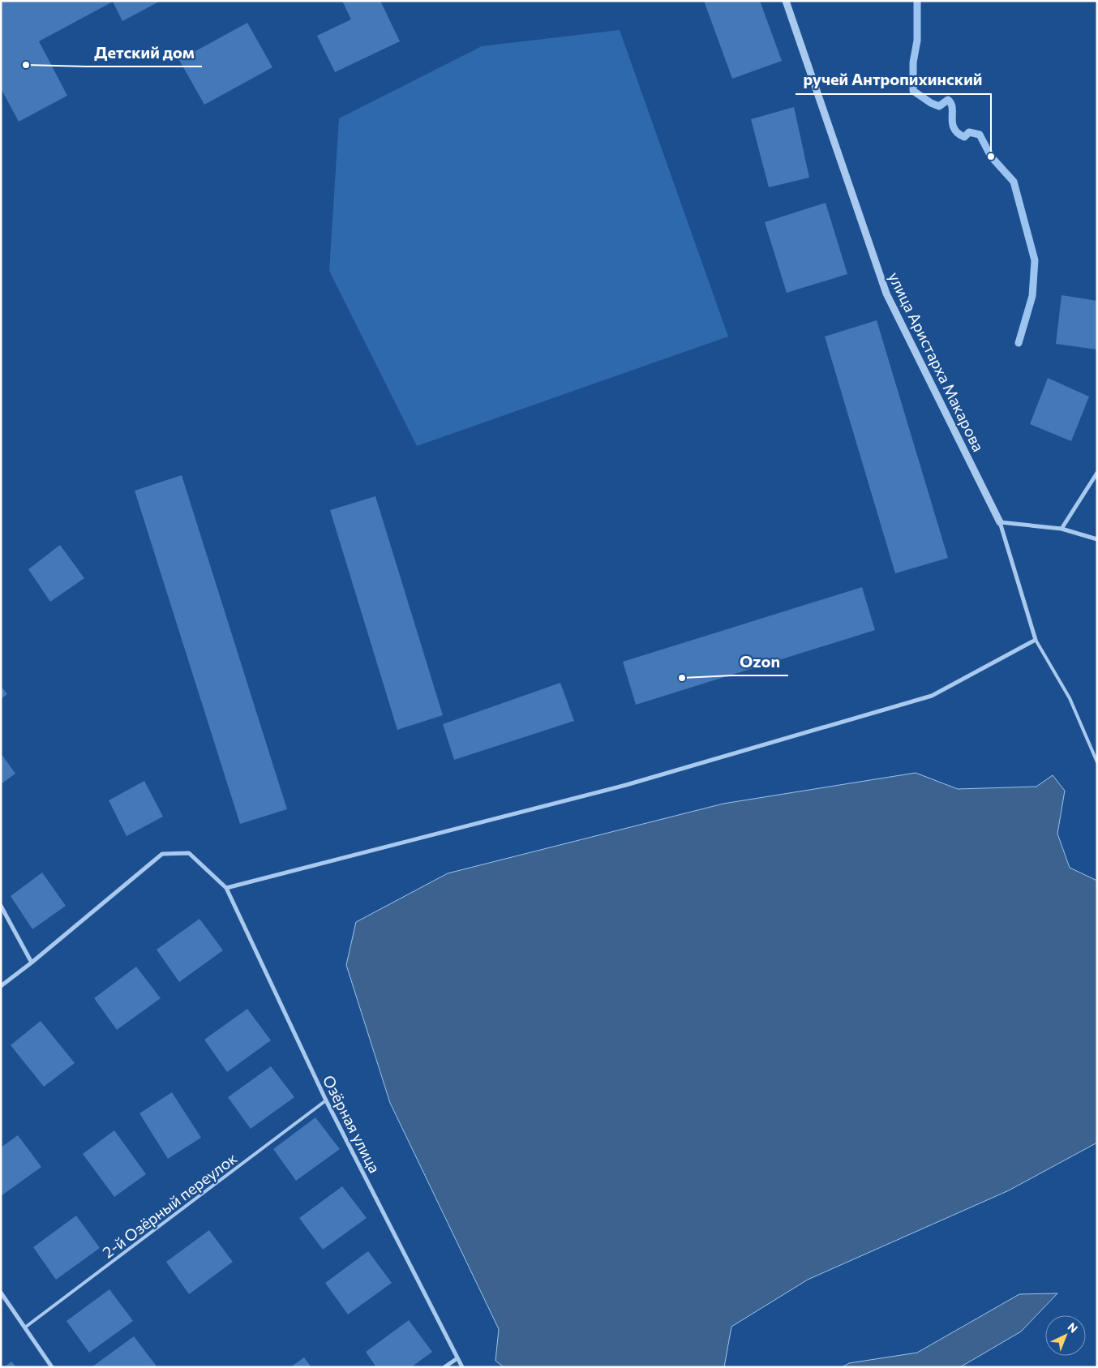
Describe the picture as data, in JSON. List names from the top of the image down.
{
  "streets": {
    "street": ["улица Аристарха Макарова", "Озёрная улица"],
    "lane": ["2-й Озёрный переулок"]
  },
  "crossings": [
    ["Озёрная улица", "2-й Озёрный переулок"]
  ],
  "places": ["Детский дом", "ручей Антропихинский", "Ozon"],
  "north": "top right"
}
